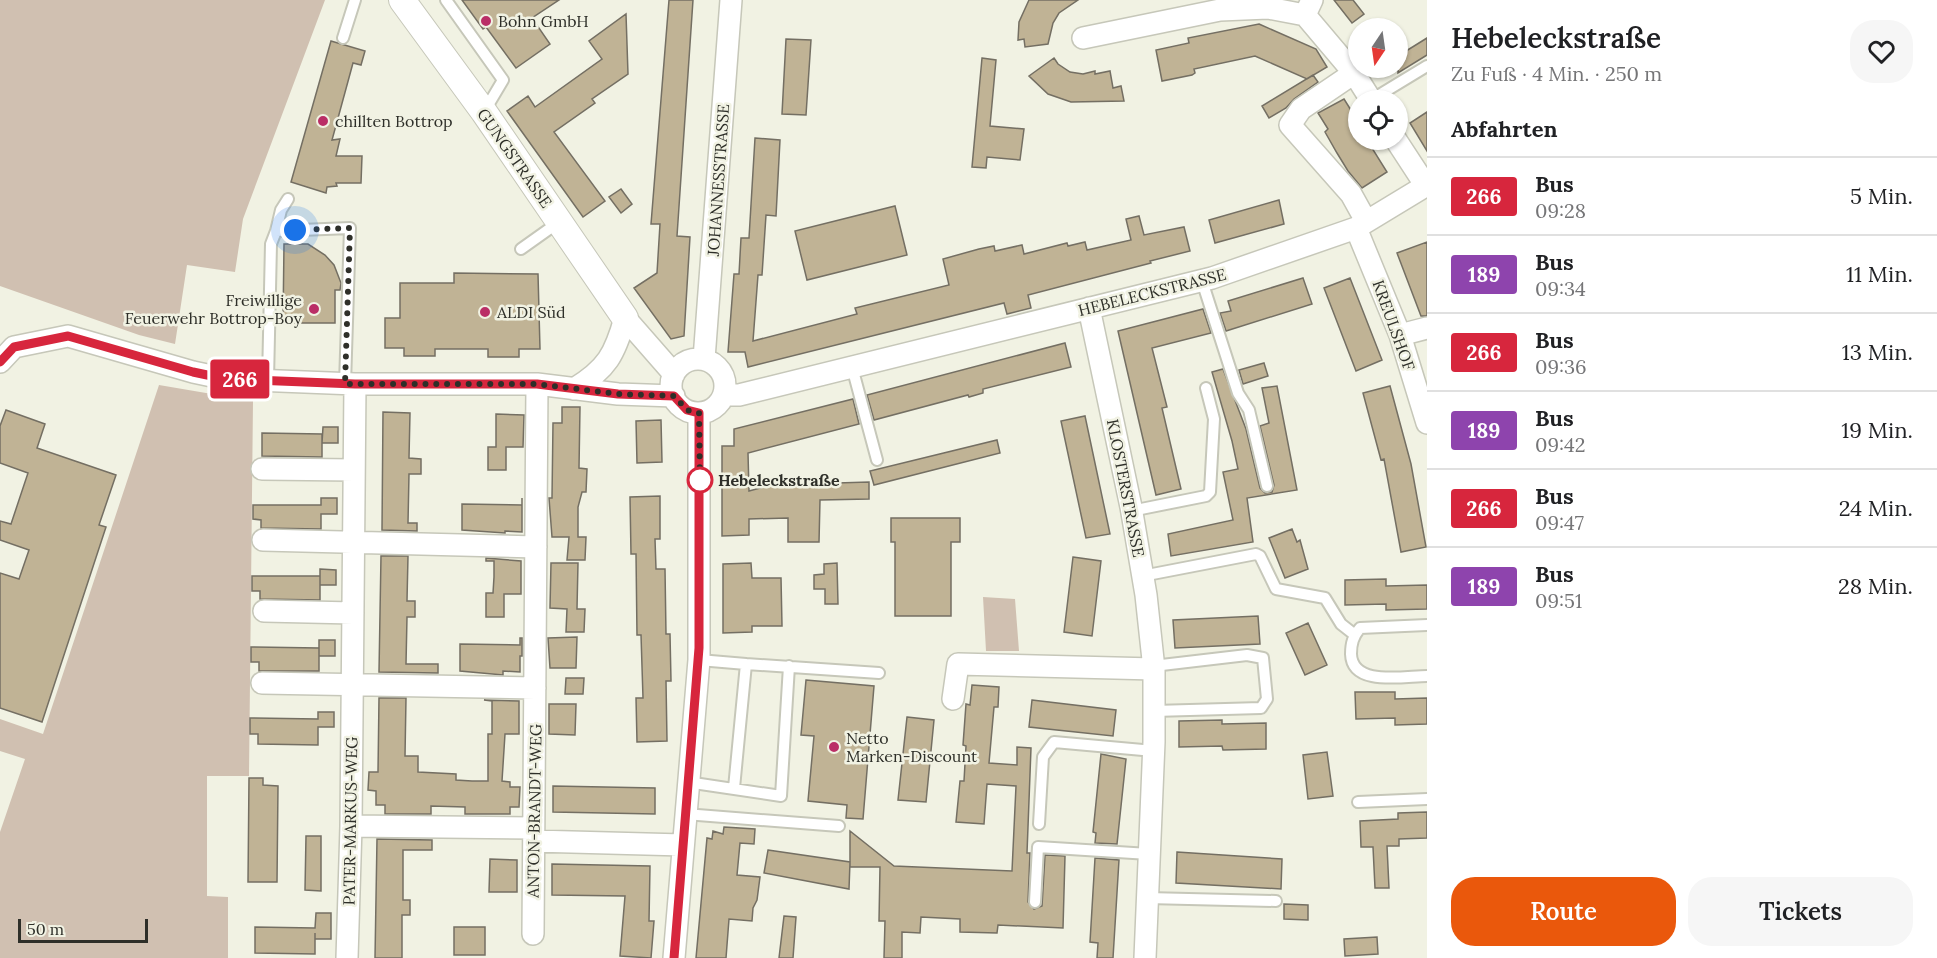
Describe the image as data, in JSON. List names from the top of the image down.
{
  "streets": {
    "street": [
      "GUNGSTRASSE",
      "JOHANNESSTRASSE",
      "HEBELECKSTRASSE",
      "KREULSHOF",
      "KLOSTERSTRASSE",
      "ANTON-BRANDT-WEG",
      "PATER-MARKUS-WEG"
    ]
  },
  "crossings": [
    ["GUNGSTRASSE", "JOHANNESSTRASSE"],
    ["GUNGSTRASSE", "HEBELECKSTRASSE"],
    ["JOHANNESSTRASSE", "HEBELECKSTRASSE"],
    ["HEBELECKSTRASSE", "KREULSHOF"],
    ["HEBELECKSTRASSE", "KLOSTERSTRASSE"]
  ],
  "places": [
    "Bohn GmbH",
    "chillten Bottrop",
    "Freiwillige Feuerwehr Bottrop-Boy",
    "ALDI Süd",
    "Hebeleckstraße",
    "Netto Marken-Discount"
  ],
  "lines": ["bus line 266"],
  "scale_bar": "50 m",
  "north": "bottom",
  "page": {
    "on_map": "266",
    "heading": [
      ["Hebeleckstraße", "Zu Fuß · 4 Min. · 250 m"],
      "Abfahrten"
    ],
    "list": [
      {
        "mark": "266",
        "name": "Bus",
        "note": "09:28",
        "value": "5 Min."
      },
      {
        "mark": "189",
        "name": "Bus",
        "note": "09:34",
        "value": "11 Min."
      },
      {
        "mark": "266",
        "name": "Bus",
        "note": "09:36",
        "value": "13 Min."
      },
      {
        "mark": "189",
        "name": "Bus",
        "note": "09:42",
        "value": "19 Min."
      },
      {
        "mark": "266",
        "name": "Bus",
        "note": "09:47",
        "value": "24 Min."
      },
      {
        "mark": "189",
        "name": "Bus",
        "note": "09:51",
        "value": "28 Min."
      }
    ],
    "buttons": ["Route", "Tickets"],
    "scale": "50 m"
  }
}
